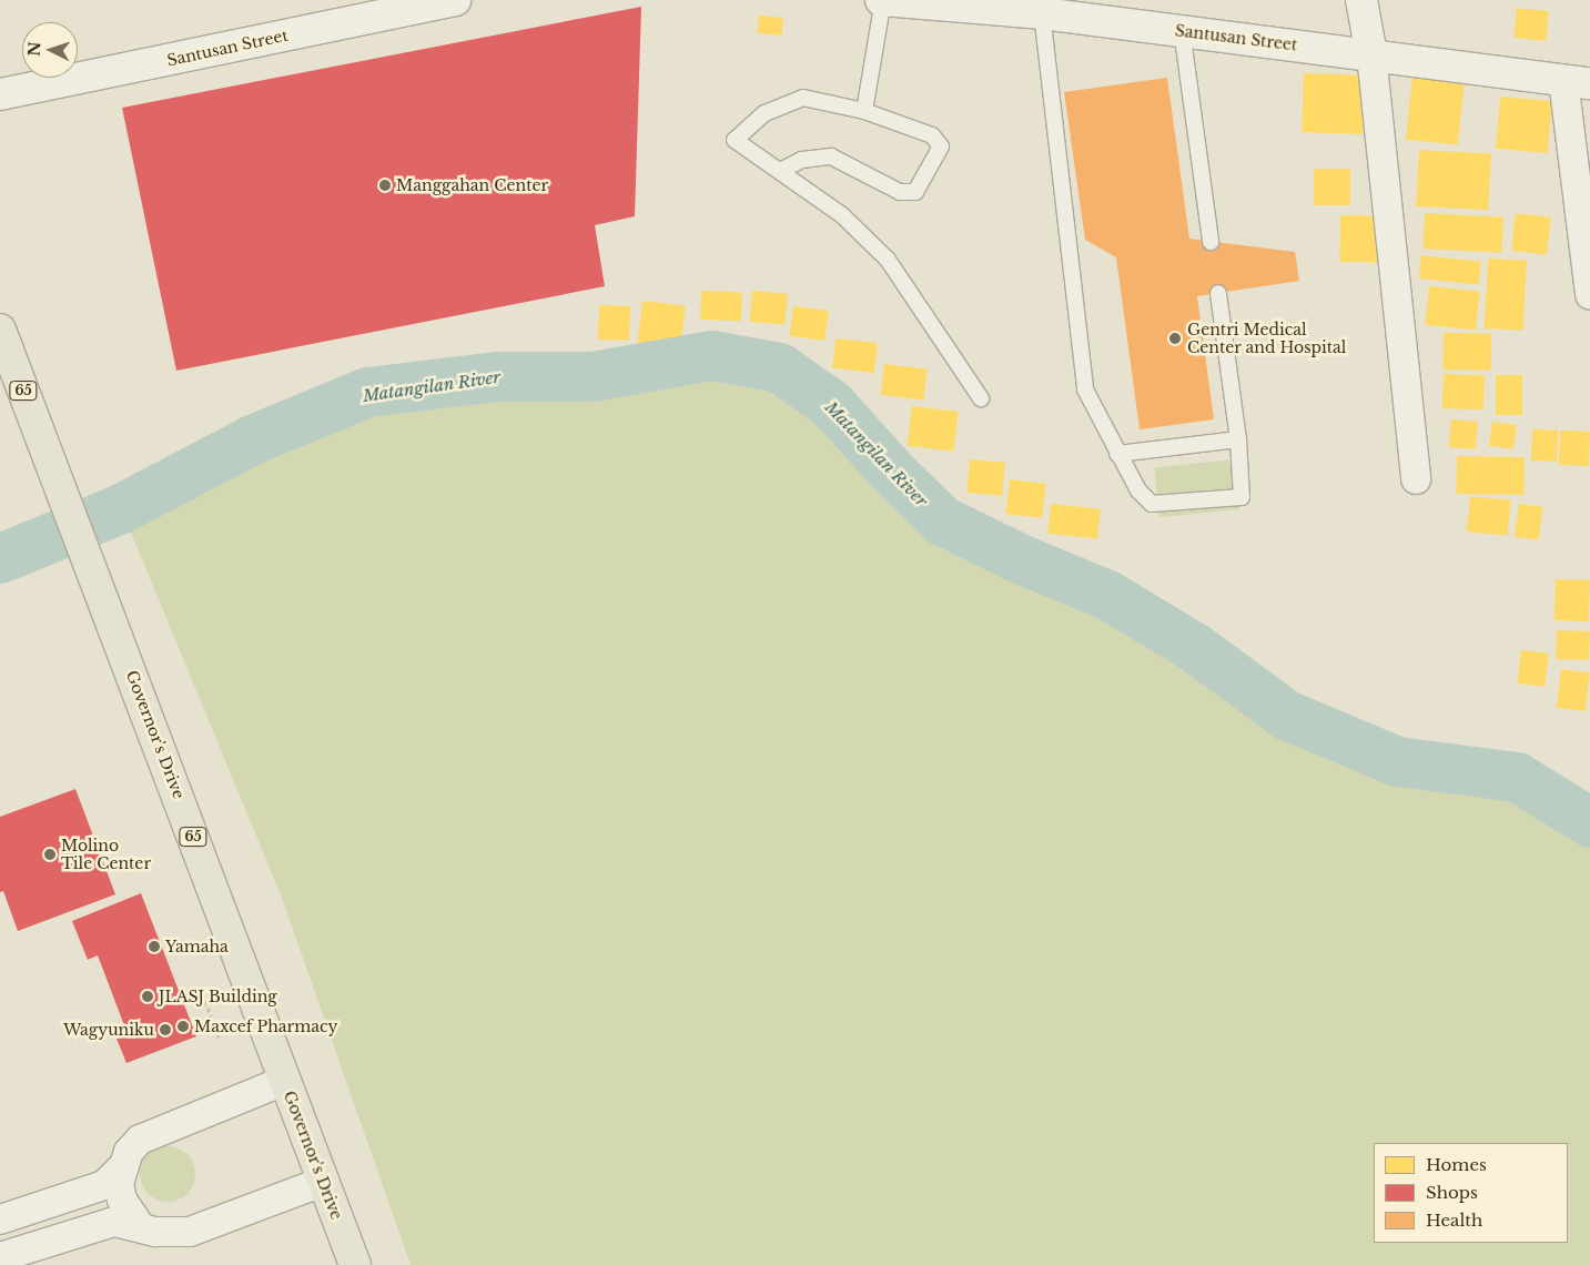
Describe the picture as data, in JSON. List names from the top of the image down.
{
  "streets": {
    "main road": ["65", "Governor's Drive"],
    "street": ["Santusan Street"]
  },
  "water": ["Matangilan River"],
  "places": [
    "Manggahan Center",
    "Gentri Medical Center and Hospital",
    "Molino Tile Center",
    "Yamaha",
    "JLASJ Building",
    "Maxcef Pharmacy",
    "Wagyuniku"
  ],
  "legend": ["Homes", "Shops", "Health"],
  "north": "left"
}
